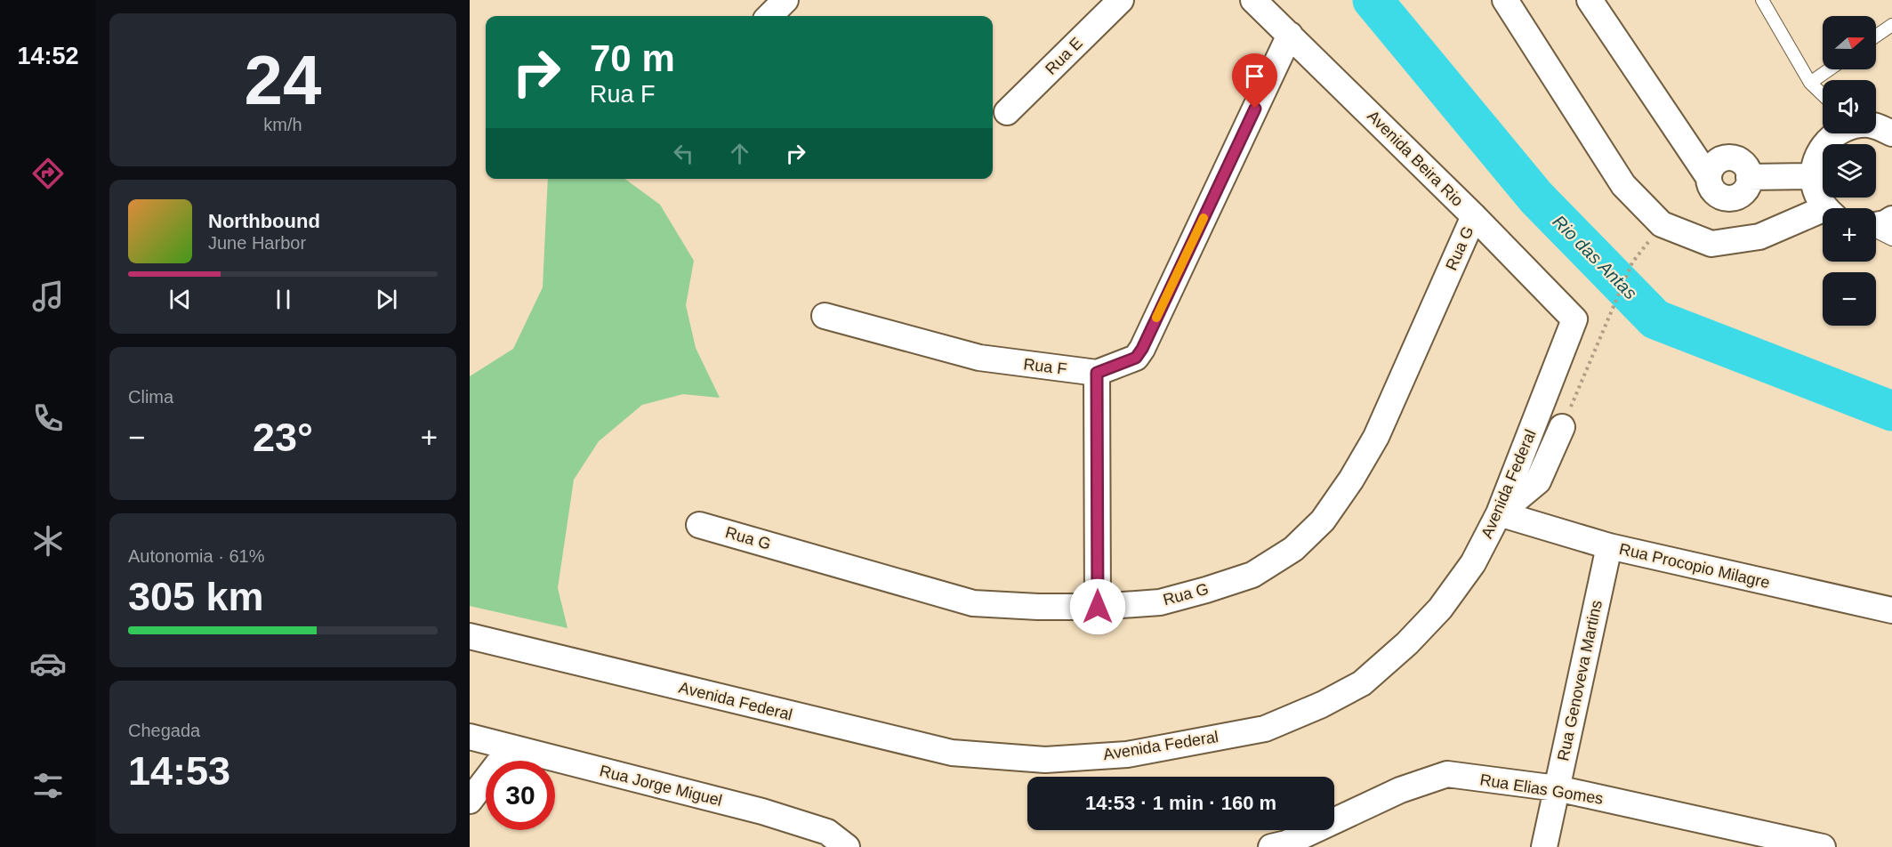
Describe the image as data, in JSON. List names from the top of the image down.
{
  "streets": {
    "street": [
      "Rua E",
      "Avenida Beira Rio",
      "Rua G",
      "Rua F",
      "Avenida Federal",
      "Rua Procopio Milagre",
      "Rua Genoveva Martins",
      "Rua Jorge Miguel",
      "Rua Elias Gomes"
    ]
  },
  "crossings": [
    ["Avenida Beira Rio", "Rua G"],
    ["Avenida Beira Rio", "Rua F"],
    ["Avenida Beira Rio", "Avenida Federal"],
    ["Avenida Federal", "Rua Procopio Milagre"],
    ["Rua Procopio Milagre", "Rua Genoveva Martins"],
    ["Rua Genoveva Martins", "Rua Elias Gomes"]
  ],
  "water": ["Rio das Antas"],
  "north": "right",
  "page": {
    "tabs": "14:52",
    "tile": [
      ["24", "km/h"],
      "Clima",
      ["Autonomia · 61%", "305 km"],
      ["Chegada", "14:53"]
    ],
    "map_buttons": ["+", "−"],
    "turn": ["70 m", "Rua F"],
    "song": ["Northbound", "June Harbor"],
    "heat": ["−", "23°", "+"],
    "limit": "30",
    "trip": "14:53 · 1 min · 160 m"
  }
}
